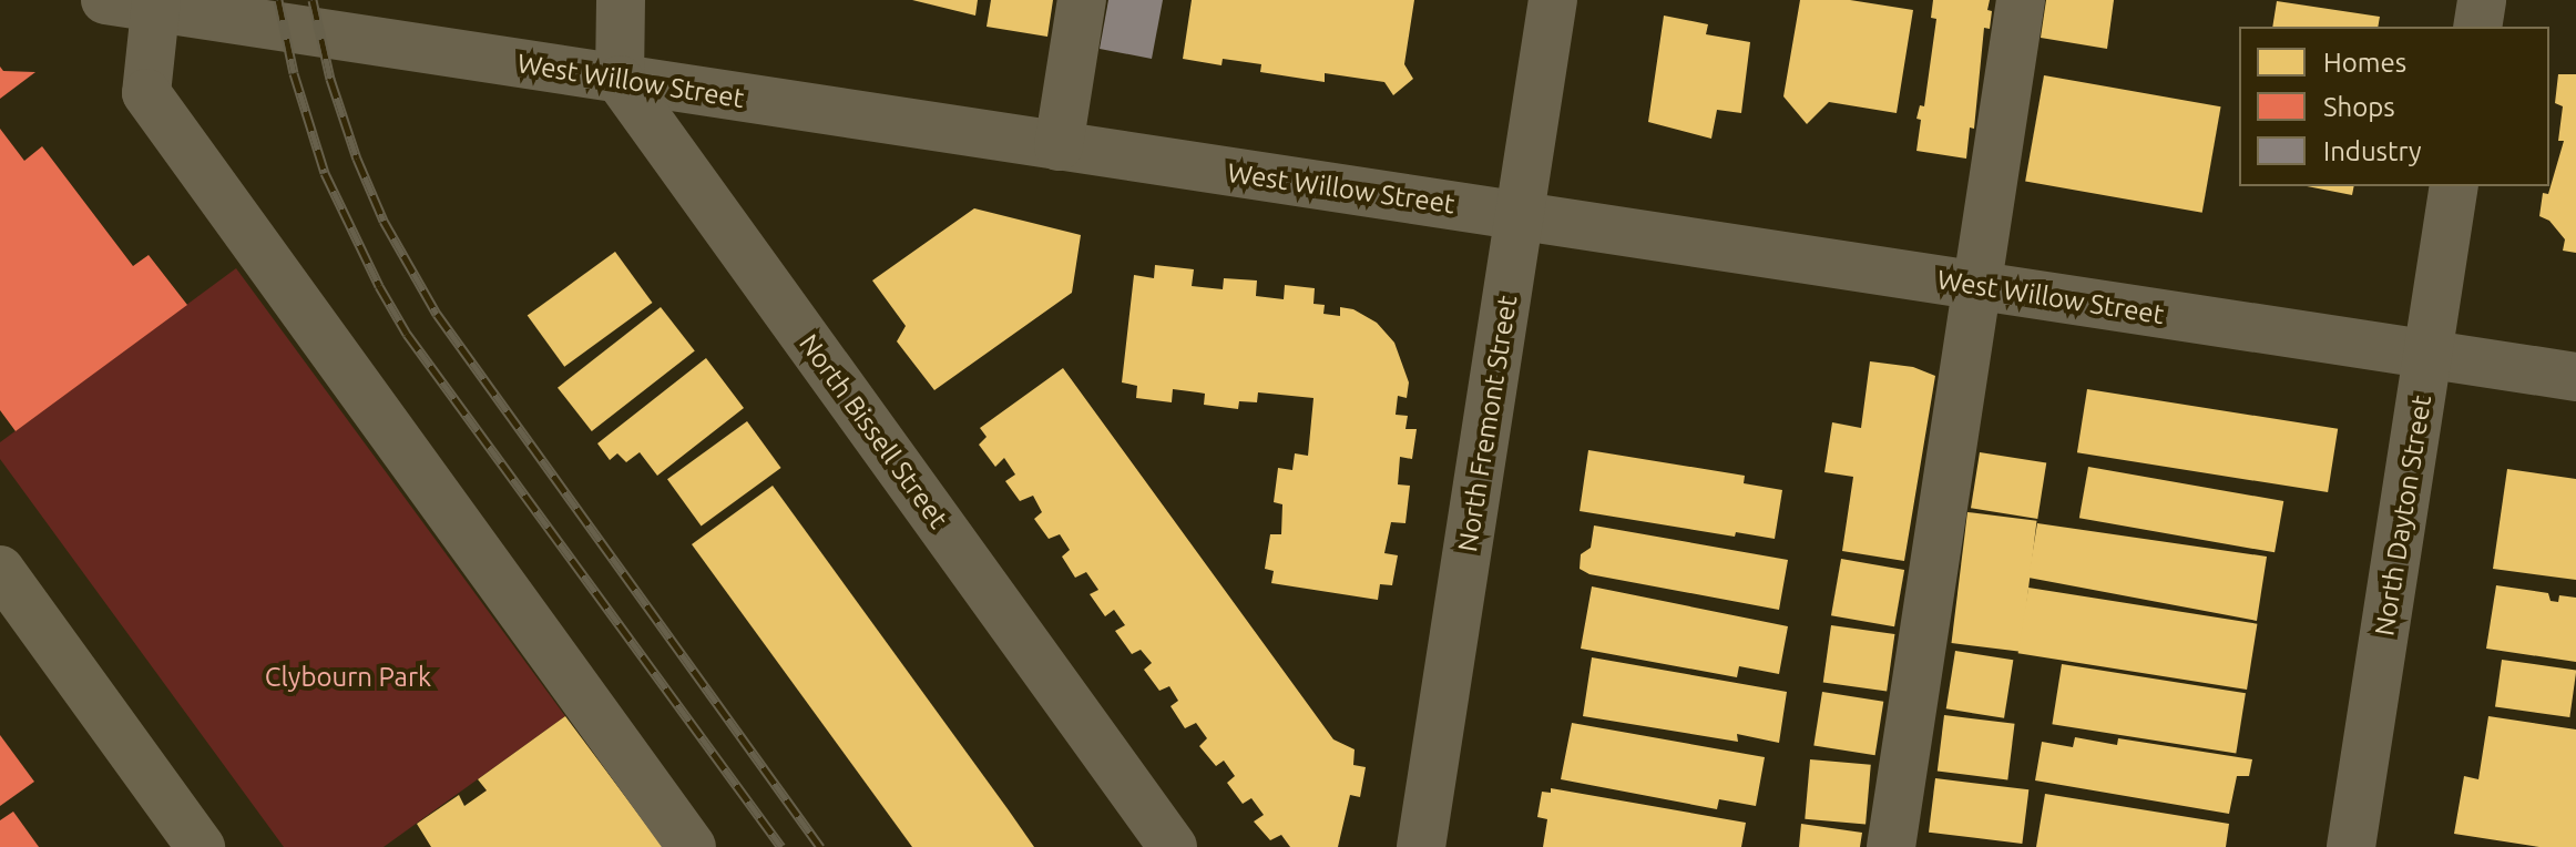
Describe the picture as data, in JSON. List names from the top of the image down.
{
  "streets": {
    "street": [
      "West Willow Street",
      "North Fremont Street",
      "North Bissell Street",
      "North Dayton Street"
    ]
  },
  "crossings": [
    ["West Willow Street", "North Fremont Street"],
    ["West Willow Street", "North Bissell Street"],
    ["West Willow Street", "North Dayton Street"]
  ],
  "parks": ["Clybourn Park"],
  "legend": ["Homes", "Shops", "Industry"]
}
